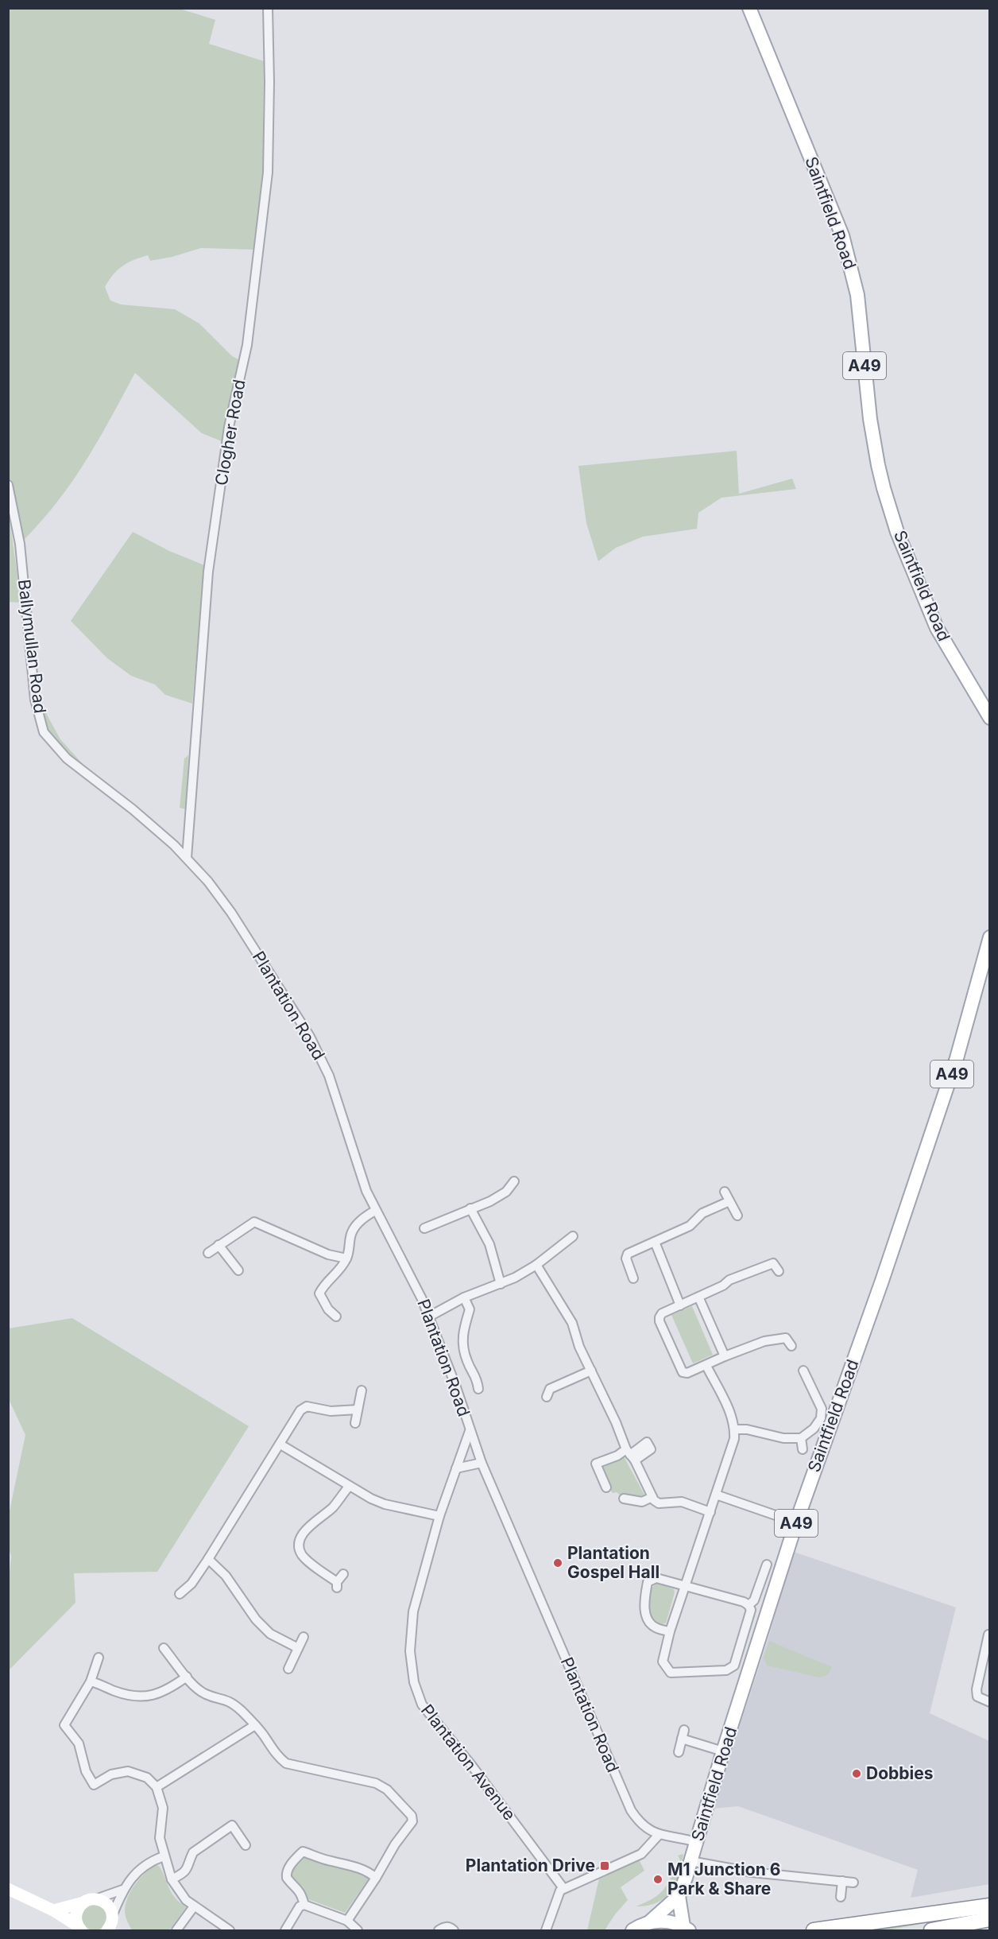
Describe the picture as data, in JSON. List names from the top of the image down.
{
  "streets": {
    "main road": ["Saintfield Road", "A49"],
    "street": [
      "Clogher Road",
      "Ballymullan Road",
      "Plantation Road",
      "Plantation Avenue"
    ]
  },
  "crossings": [
    ["Saintfield Road", "A49"],
    ["Saintfield Road", "Plantation Road"],
    ["Clogher Road", "Ballymullan Road"],
    ["Clogher Road", "Plantation Road"],
    ["Ballymullan Road", "Plantation Road"],
    ["Plantation Road", "Plantation Avenue"]
  ],
  "places": {
    "other": ["Plantation Gospel Hall", "Dobbies", "M1 Junction 6 Park & Share"],
    "transit": ["Plantation Drive"]
  }
}
